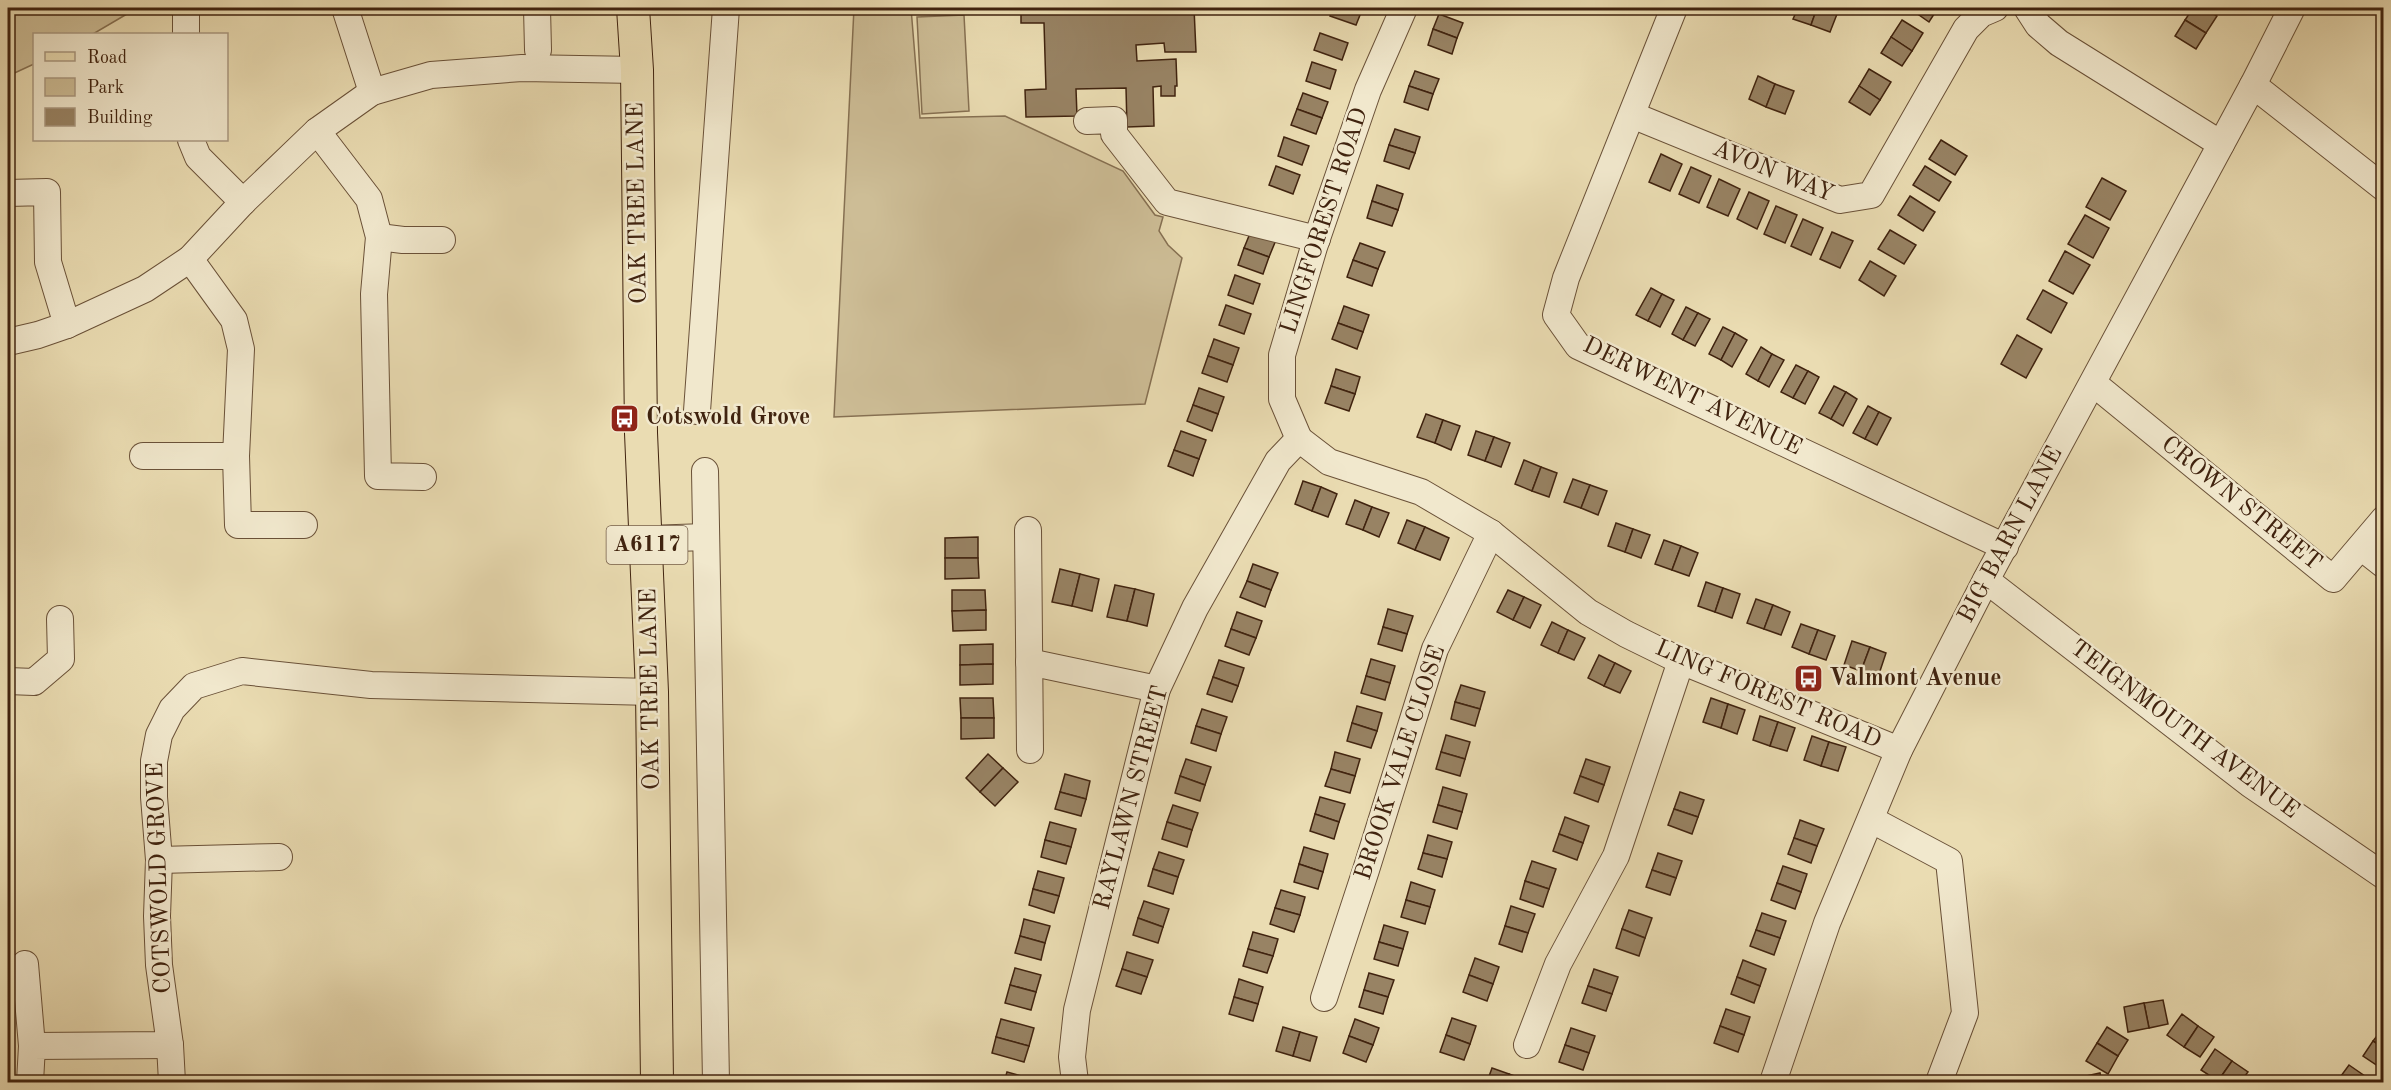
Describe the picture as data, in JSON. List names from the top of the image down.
{
  "streets": {
    "main road": ["OAK TREE LANE", "A6117"],
    "street": [
      "AVON WAY",
      "LINGFOREST ROAD",
      "DERWENT AVENUE",
      "CROWN STREET",
      "BIG BARN LANE",
      "LING FOREST ROAD",
      "TEIGNMOUTH AVENUE",
      "BROOK VALE CLOSE",
      "RAYLAWN STREET",
      "COTSWOLD GROVE"
    ]
  },
  "crossings": [
    ["AVON WAY", "DERWENT AVENUE"],
    ["OAK TREE LANE", "COTSWOLD GROVE"],
    ["LINGFOREST ROAD", "LING FOREST ROAD"],
    ["LINGFOREST ROAD", "RAYLAWN STREET"],
    ["DERWENT AVENUE", "BIG BARN LANE"],
    ["CROWN STREET", "BIG BARN LANE"],
    ["BIG BARN LANE", "LING FOREST ROAD"],
    ["BIG BARN LANE", "TEIGNMOUTH AVENUE"],
    ["LING FOREST ROAD", "BROOK VALE CLOSE"],
    ["LING FOREST ROAD", "RAYLAWN STREET"]
  ],
  "places": {
    "bus stop": ["Cotswold Grove", "Valmont Avenue"]
  },
  "legend": ["Road", "Park", "Building"]
}
